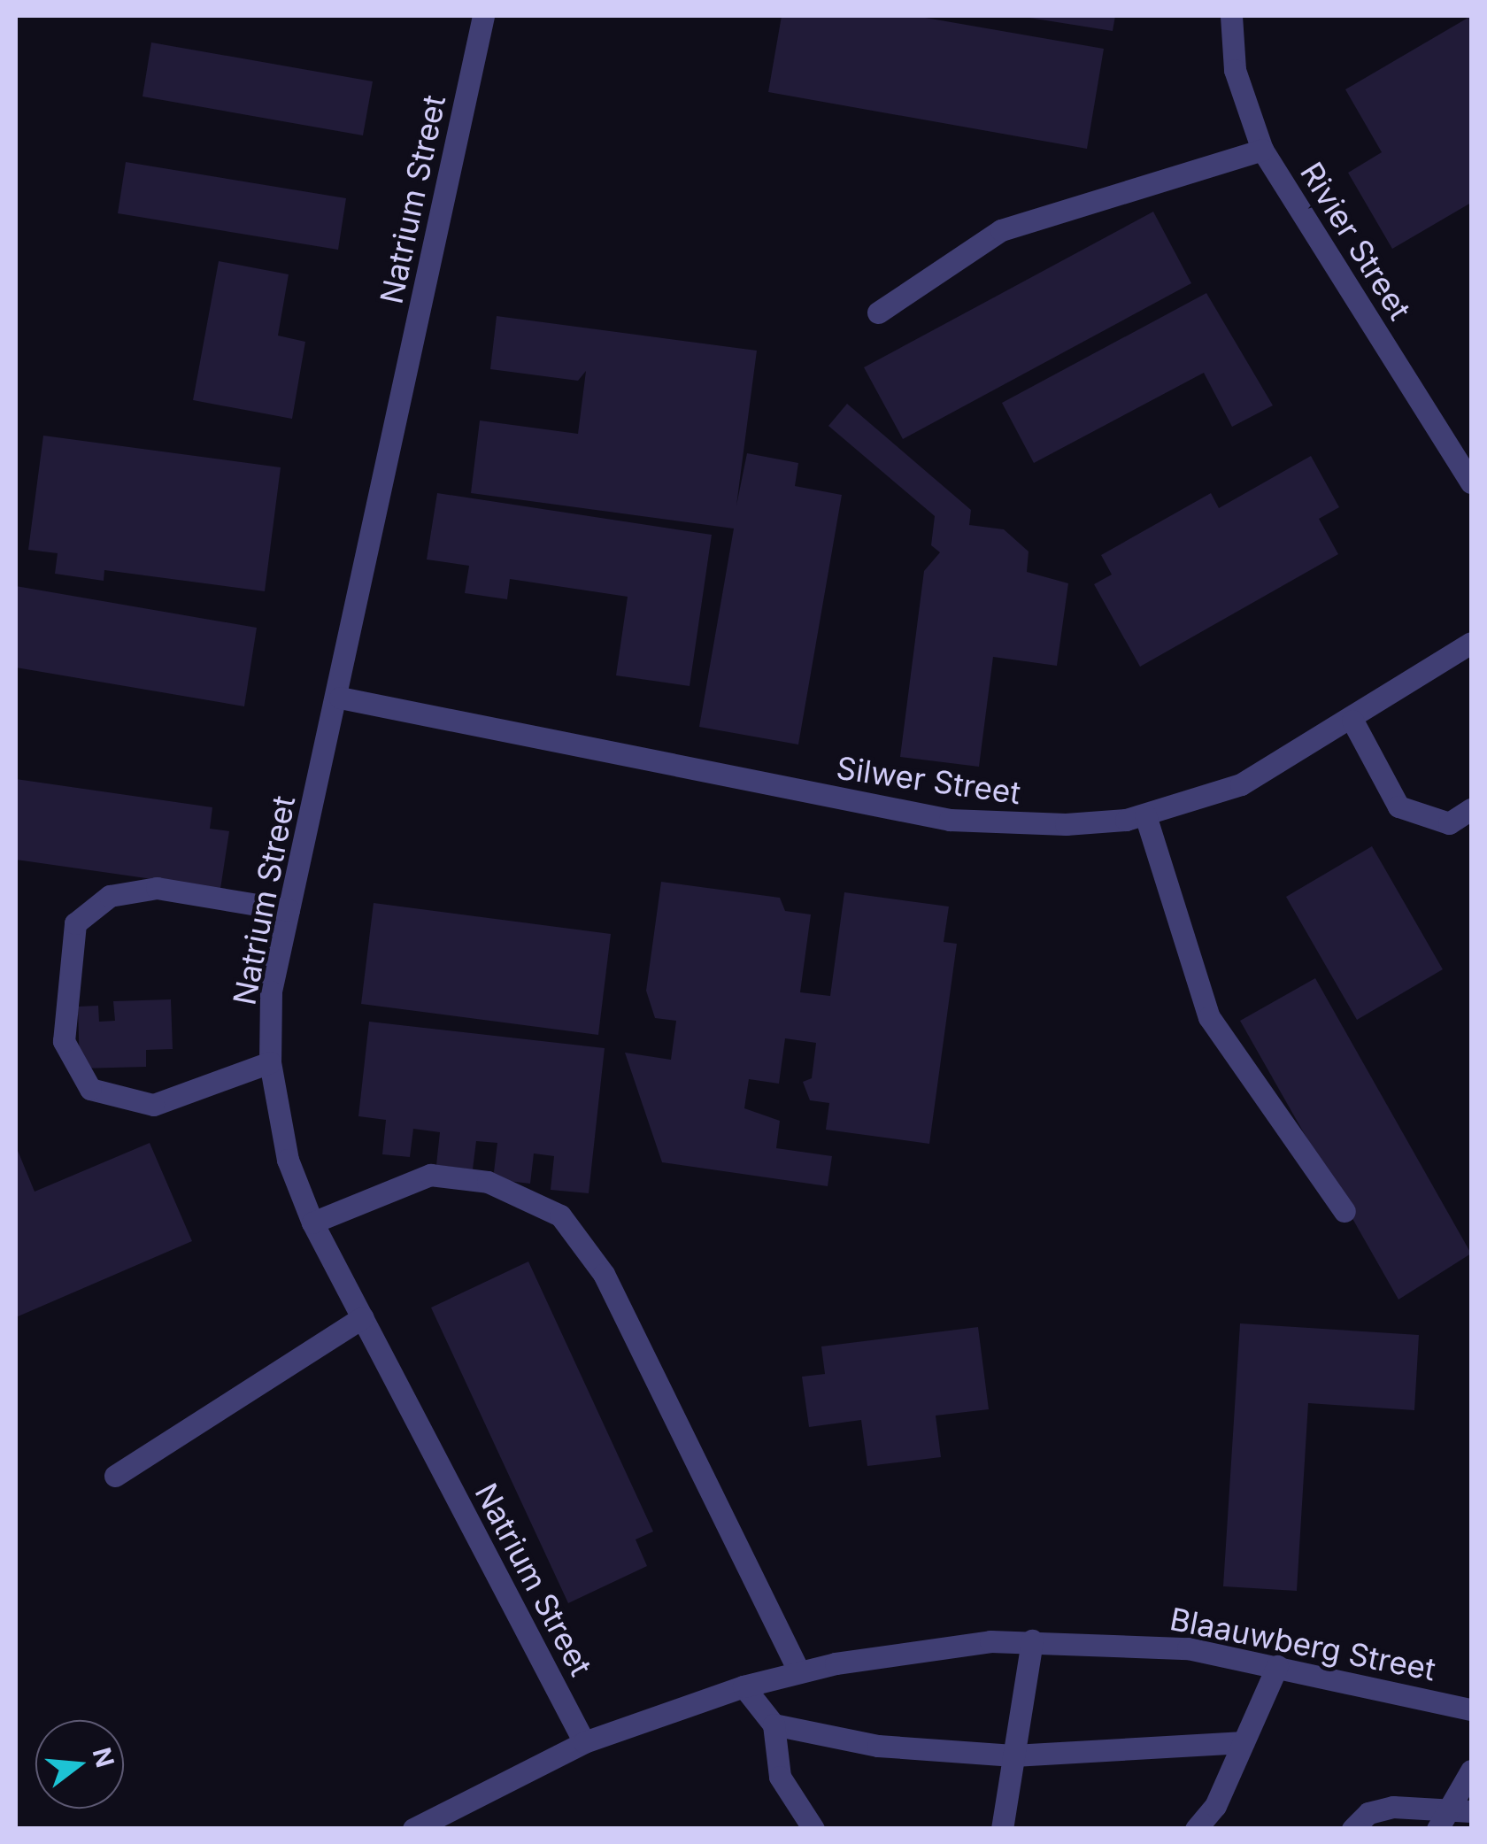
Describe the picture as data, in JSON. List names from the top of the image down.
{
  "streets": {
    "street": [
      "Natrium Street",
      "Rivier Street",
      "Silwer Street",
      "Blaauwberg Street"
    ]
  },
  "crossings": [
    ["Natrium Street", "Silwer Street"],
    ["Natrium Street", "Blaauwberg Street"]
  ],
  "north": "right"
}
